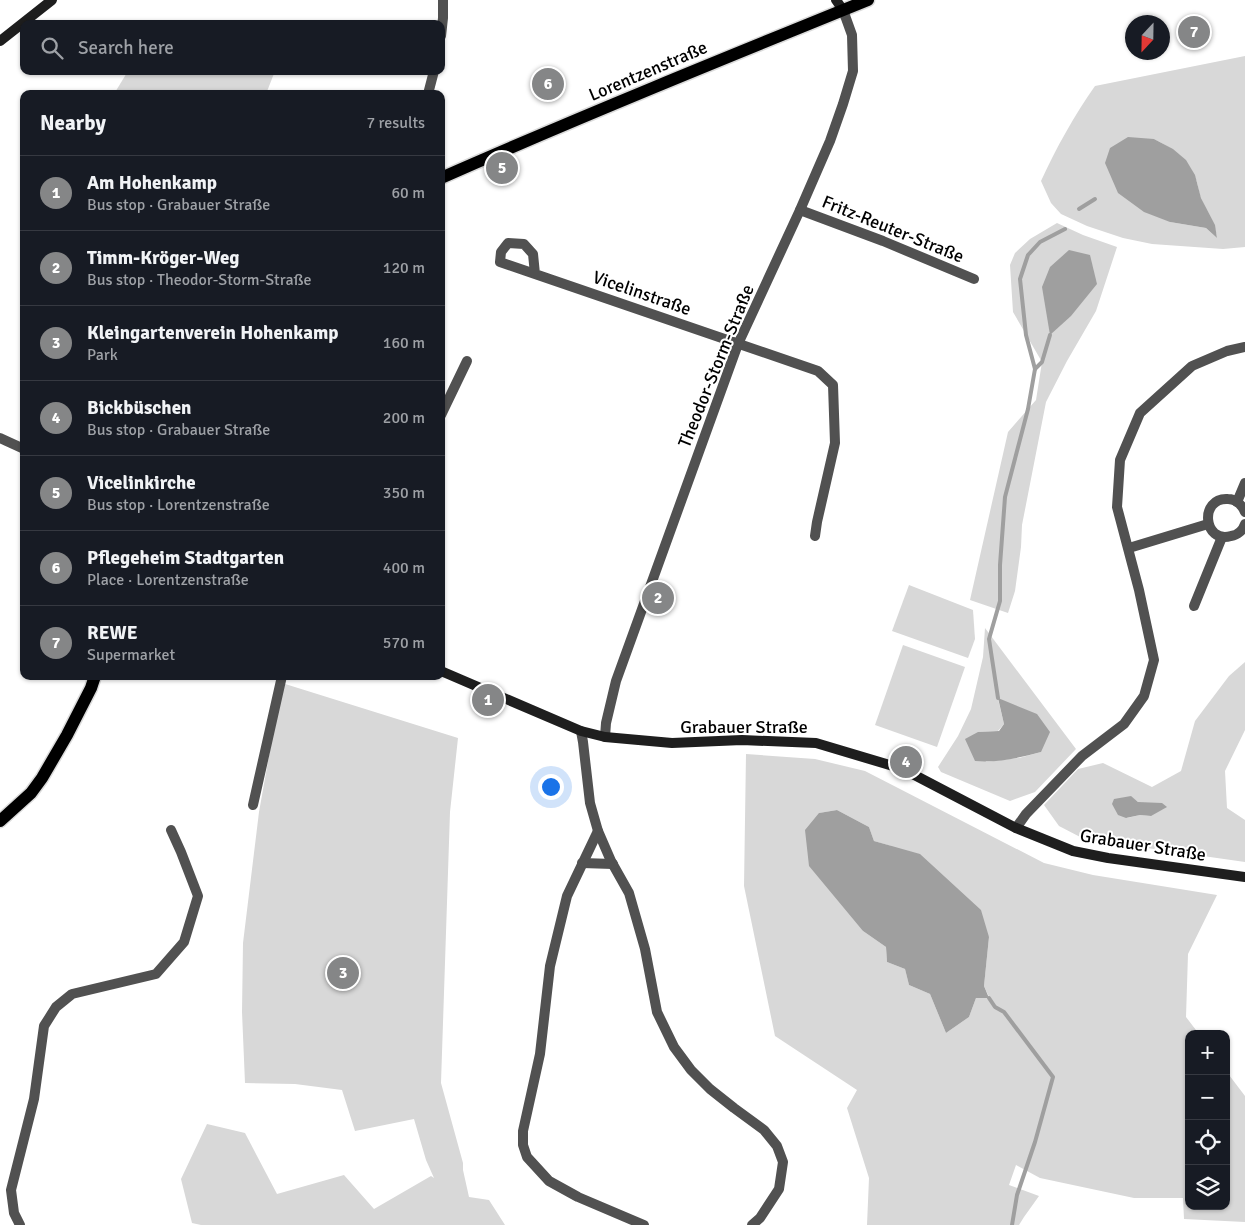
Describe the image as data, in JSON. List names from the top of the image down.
{
  "streets": {
    "main road": ["Lorentzenstraße", "Grabauer Straße"],
    "street": ["Fritz-Reuter-Straße", "Vicelinstraße", "Theodor-Storm-Straße"]
  },
  "crossings": [
    ["Lorentzenstraße", "Theodor-Storm-Straße"],
    ["Fritz-Reuter-Straße", "Theodor-Storm-Straße"],
    ["Vicelinstraße", "Theodor-Storm-Straße"],
    ["Theodor-Storm-Straße", "Grabauer Straße"]
  ],
  "north": "bottom",
  "page": {
    "pins": [
      "7",
      "6",
      "5",
      "2",
      "1",
      "4",
      "3"
    ],
    "search": "Search here",
    "heading": ["Nearby", "7 results"],
    "list": [
      {
        "mark": "1",
        "name": "Am Hohenkamp",
        "note": "Bus stop · Grabauer Straße",
        "value": "60 m"
      },
      {
        "mark": "2",
        "name": "Timm-Kröger-Weg",
        "note": "Bus stop · Theodor-Storm-Straße",
        "value": "120 m"
      },
      {
        "mark": "3",
        "name": "Kleingartenverein Hohenkamp",
        "note": "Park",
        "value": "160 m"
      },
      {
        "mark": "4",
        "name": "Bickbüschen",
        "note": "Bus stop · Grabauer Straße",
        "value": "200 m"
      },
      {
        "mark": "5",
        "name": "Vicelinkirche",
        "note": "Bus stop · Lorentzenstraße",
        "value": "350 m"
      },
      {
        "mark": "6",
        "name": "Pflegeheim Stadtgarten",
        "note": "Place · Lorentzenstraße",
        "value": "400 m"
      },
      {
        "mark": "7",
        "name": "REWE",
        "note": "Supermarket",
        "value": "570 m"
      }
    ],
    "map_buttons": ["+", "−"]
  }
}
